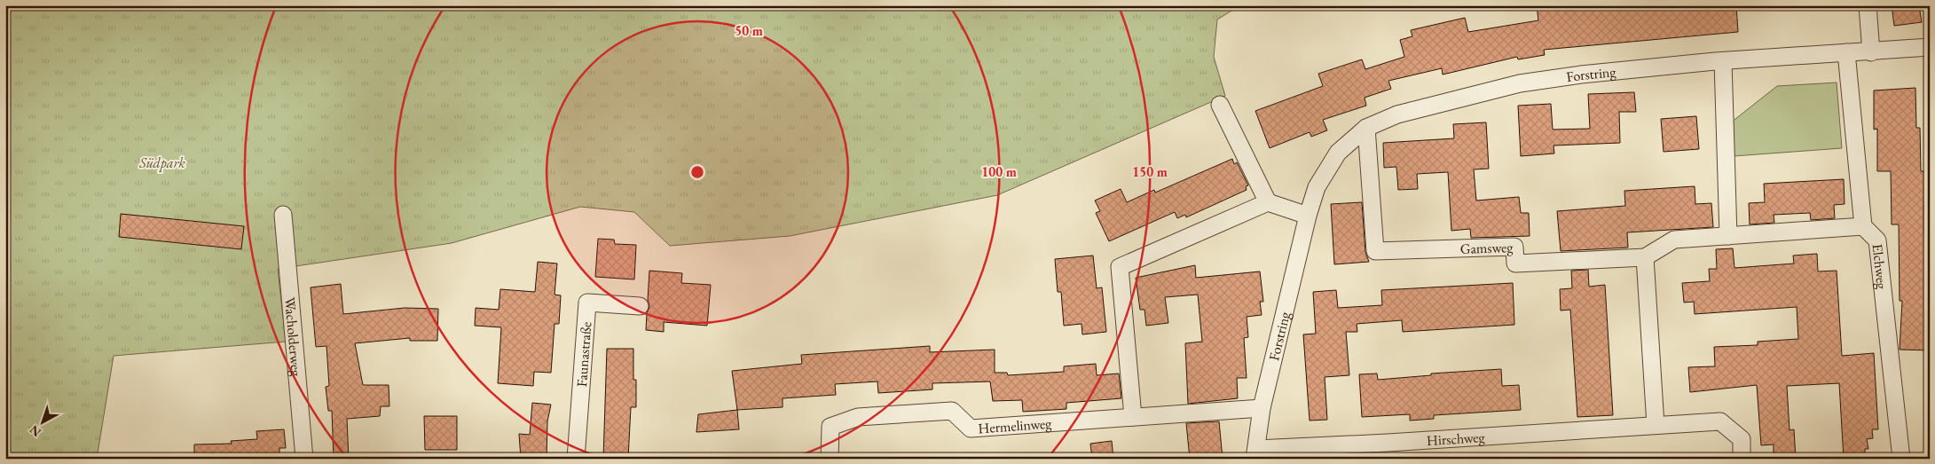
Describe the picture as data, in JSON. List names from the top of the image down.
{
  "streets": {
    "street": [
      "Forstring",
      "Gamsweg",
      "Elchweg",
      "Wacholderweg",
      "Faunastraße",
      "Hermelinweg",
      "Hirschweg"
    ]
  },
  "crossings": [
    ["Forstring", "Gamsweg"],
    ["Forstring", "Elchweg"],
    ["Forstring", "Hermelinweg"],
    ["Forstring", "Hirschweg"],
    ["Gamsweg", "Elchweg"]
  ],
  "parks": ["Südpark"],
  "north": "bottom left",
  "rings": ["50 m", "100 m", "150 m"]
}
